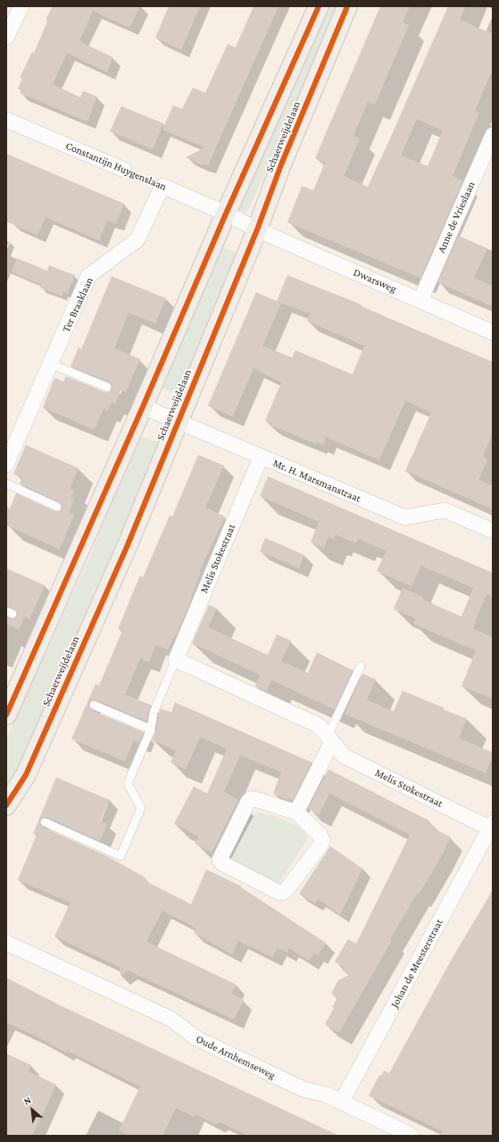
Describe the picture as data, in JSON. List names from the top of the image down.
{
  "streets": {
    "street": [
      "Schaerweijdelaan",
      "Constantijn Huygenslaan",
      "Anne de Vrieslaan",
      "Dwarsweg",
      "Ter Braaklaan",
      "Mr. H. Marsmanstraat",
      "Melis Stokestraat",
      "Johan de Meesterstraat",
      "Oude Arnhemseweg"
    ]
  },
  "crossings": [
    ["Schaerweijdelaan", "Constantijn Huygenslaan"],
    ["Schaerweijdelaan", "Dwarsweg"],
    ["Schaerweijdelaan", "Mr. H. Marsmanstraat"],
    ["Constantijn Huygenslaan", "Ter Braaklaan"],
    ["Anne de Vrieslaan", "Dwarsweg"],
    ["Mr. H. Marsmanstraat", "Melis Stokestraat"],
    ["Melis Stokestraat", "Johan de Meesterstraat"],
    ["Johan de Meesterstraat", "Oude Arnhemseweg"]
  ],
  "north": "top left"
}
